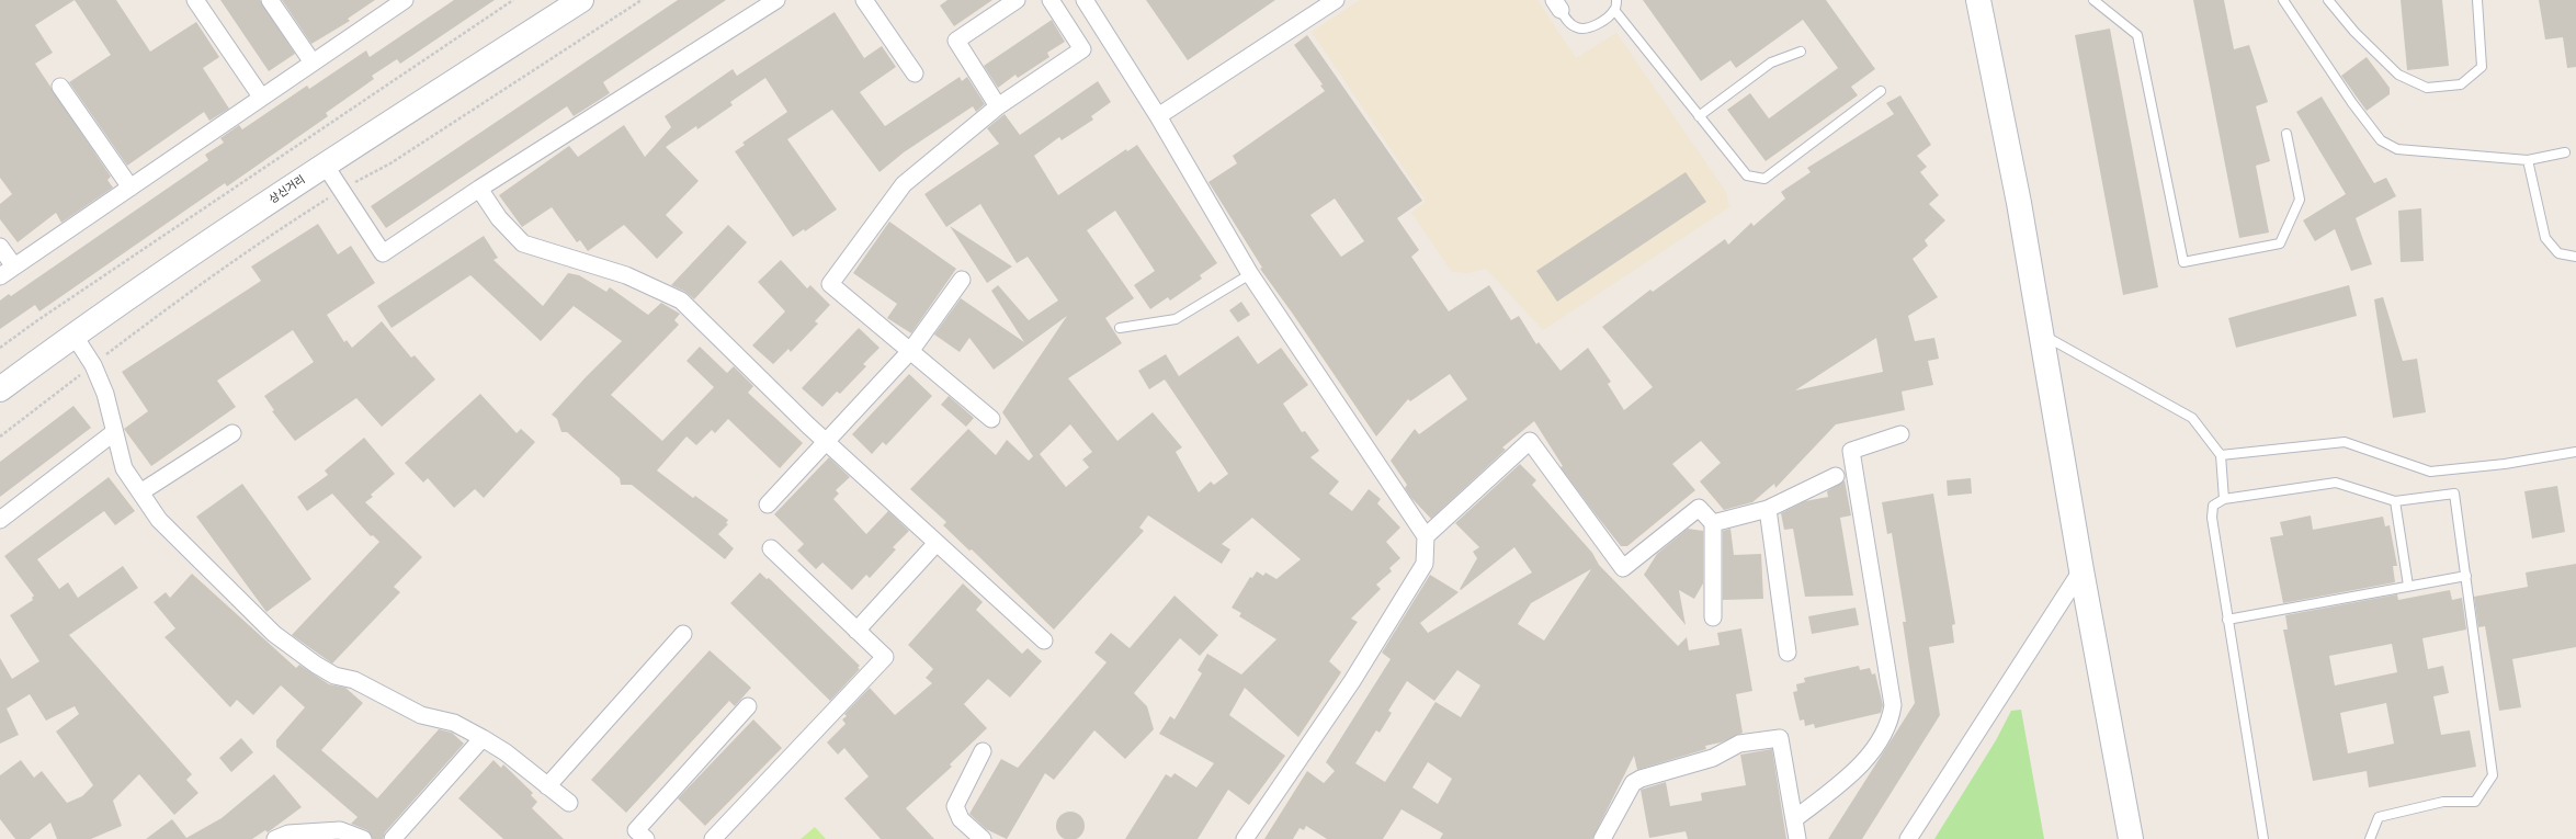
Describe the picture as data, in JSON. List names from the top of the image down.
{
  "streets": {
    "main road": ["상신거리"]
  }
}
